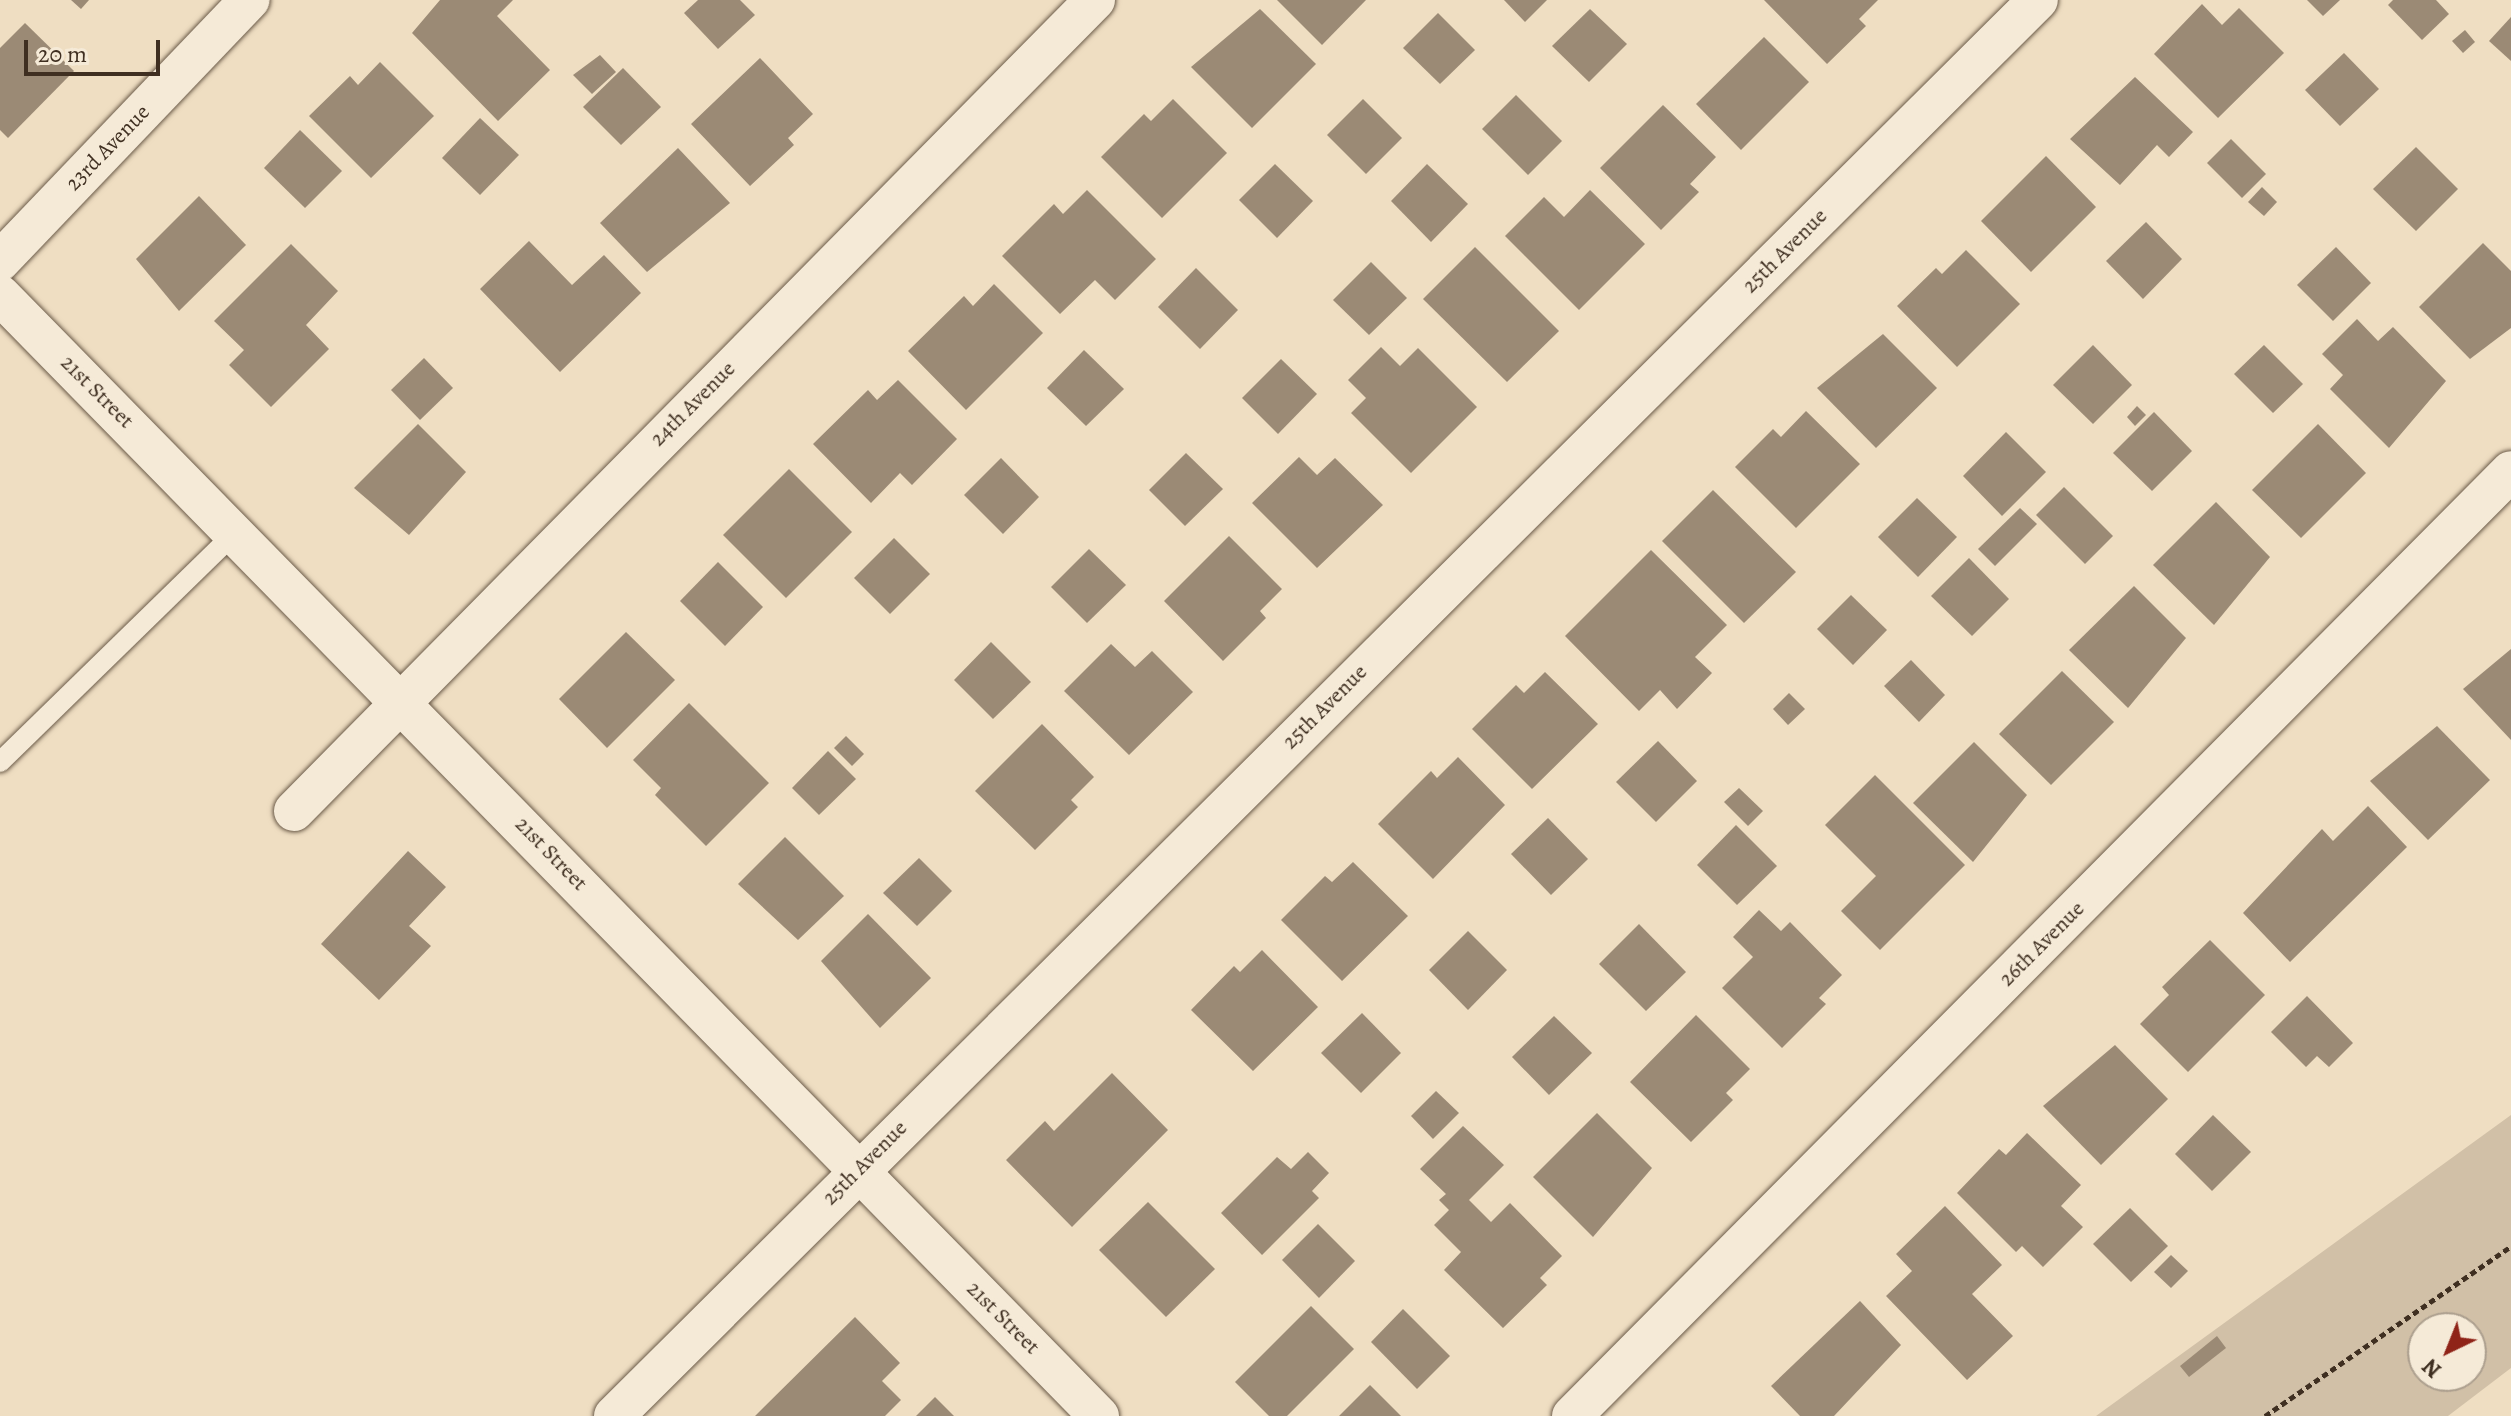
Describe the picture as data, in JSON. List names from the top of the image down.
{
  "streets": {
    "street": [
      "23rd Avenue",
      "25th Avenue",
      "21st Street",
      "24th Avenue",
      "26th Avenue"
    ]
  },
  "crossings": [
    ["25th Avenue", "21st Street"],
    ["21st Street", "24th Avenue"]
  ],
  "scale_bar": "20 m",
  "north": "bottom left"
}
